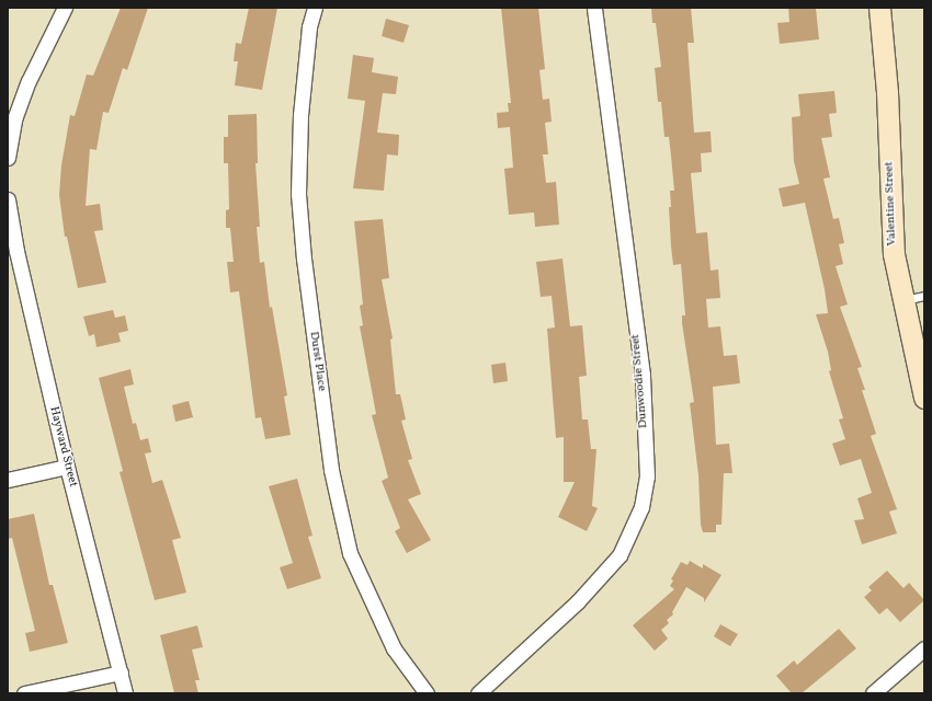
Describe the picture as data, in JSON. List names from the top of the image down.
{
  "streets": {
    "street": [
      "Valentine Street",
      "Durst Place",
      "Dunwoodie Street",
      "Hayward Street"
    ]
  }
}
